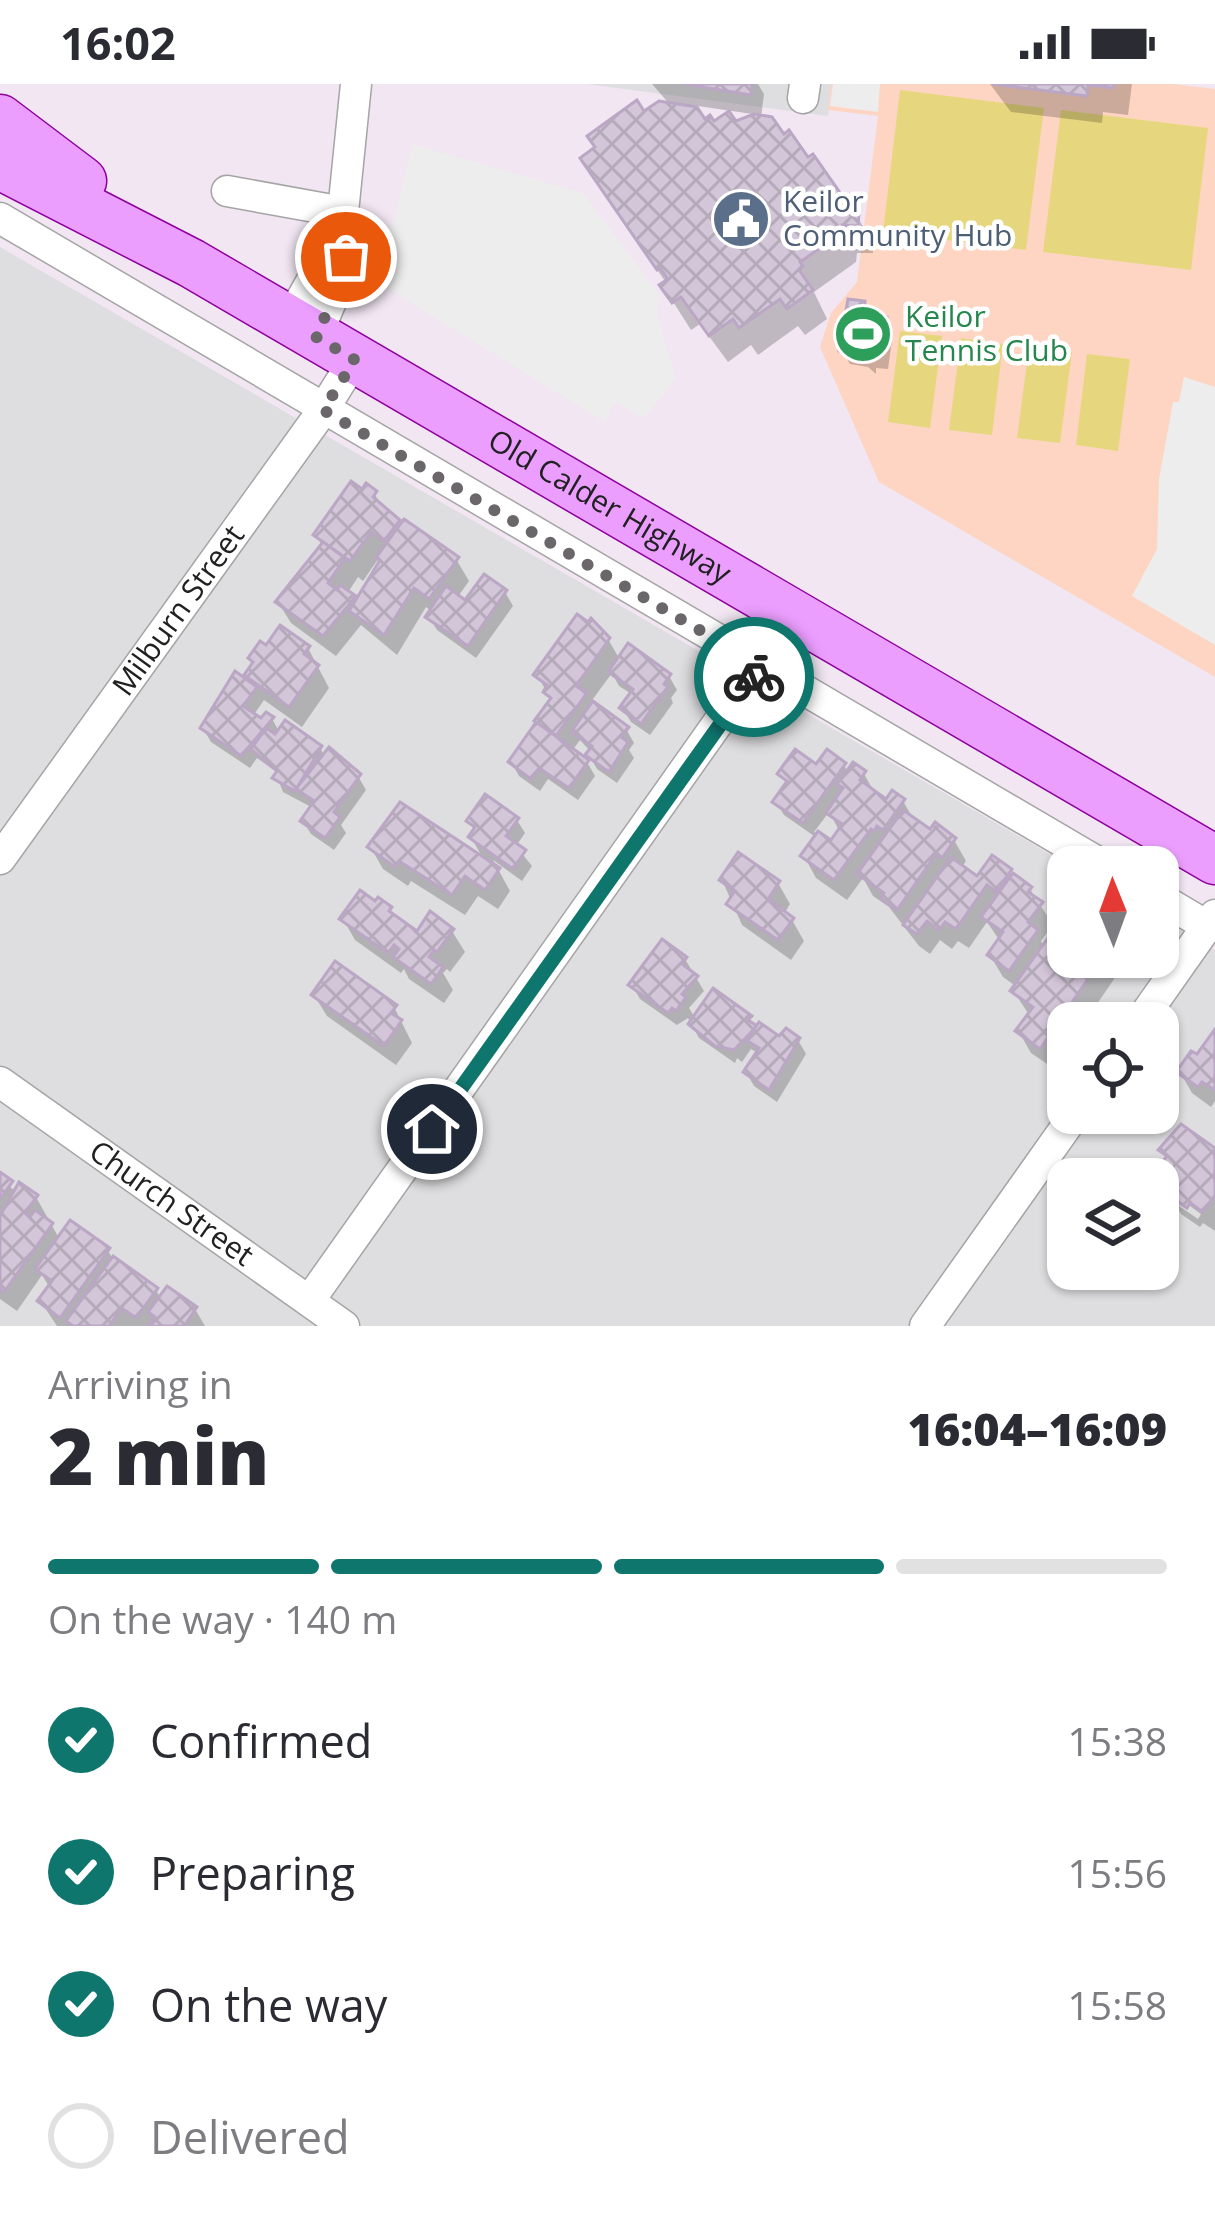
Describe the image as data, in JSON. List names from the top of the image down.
{
  "streets": {
    "main road": ["Old Calder Highway"],
    "street": ["Milburn Street", "Church Street"]
  },
  "crossings": [
    ["Old Calder Highway", "Milburn Street"]
  ],
  "places": {
    "public building": ["Keilor Community Hub"],
    "sports": ["Keilor Tennis Club"]
  },
  "north": "top",
  "page": {
    "status": "16:02",
    "heading": ["2 min", "Arriving in", "16:04–16:09"],
    "bar": "On the way · 140 m",
    "list": [
      ["Confirmed", "15:38"],
      ["Preparing", "15:56"],
      ["On the way", "15:58"],
      "Delivered"
    ]
  }
}
